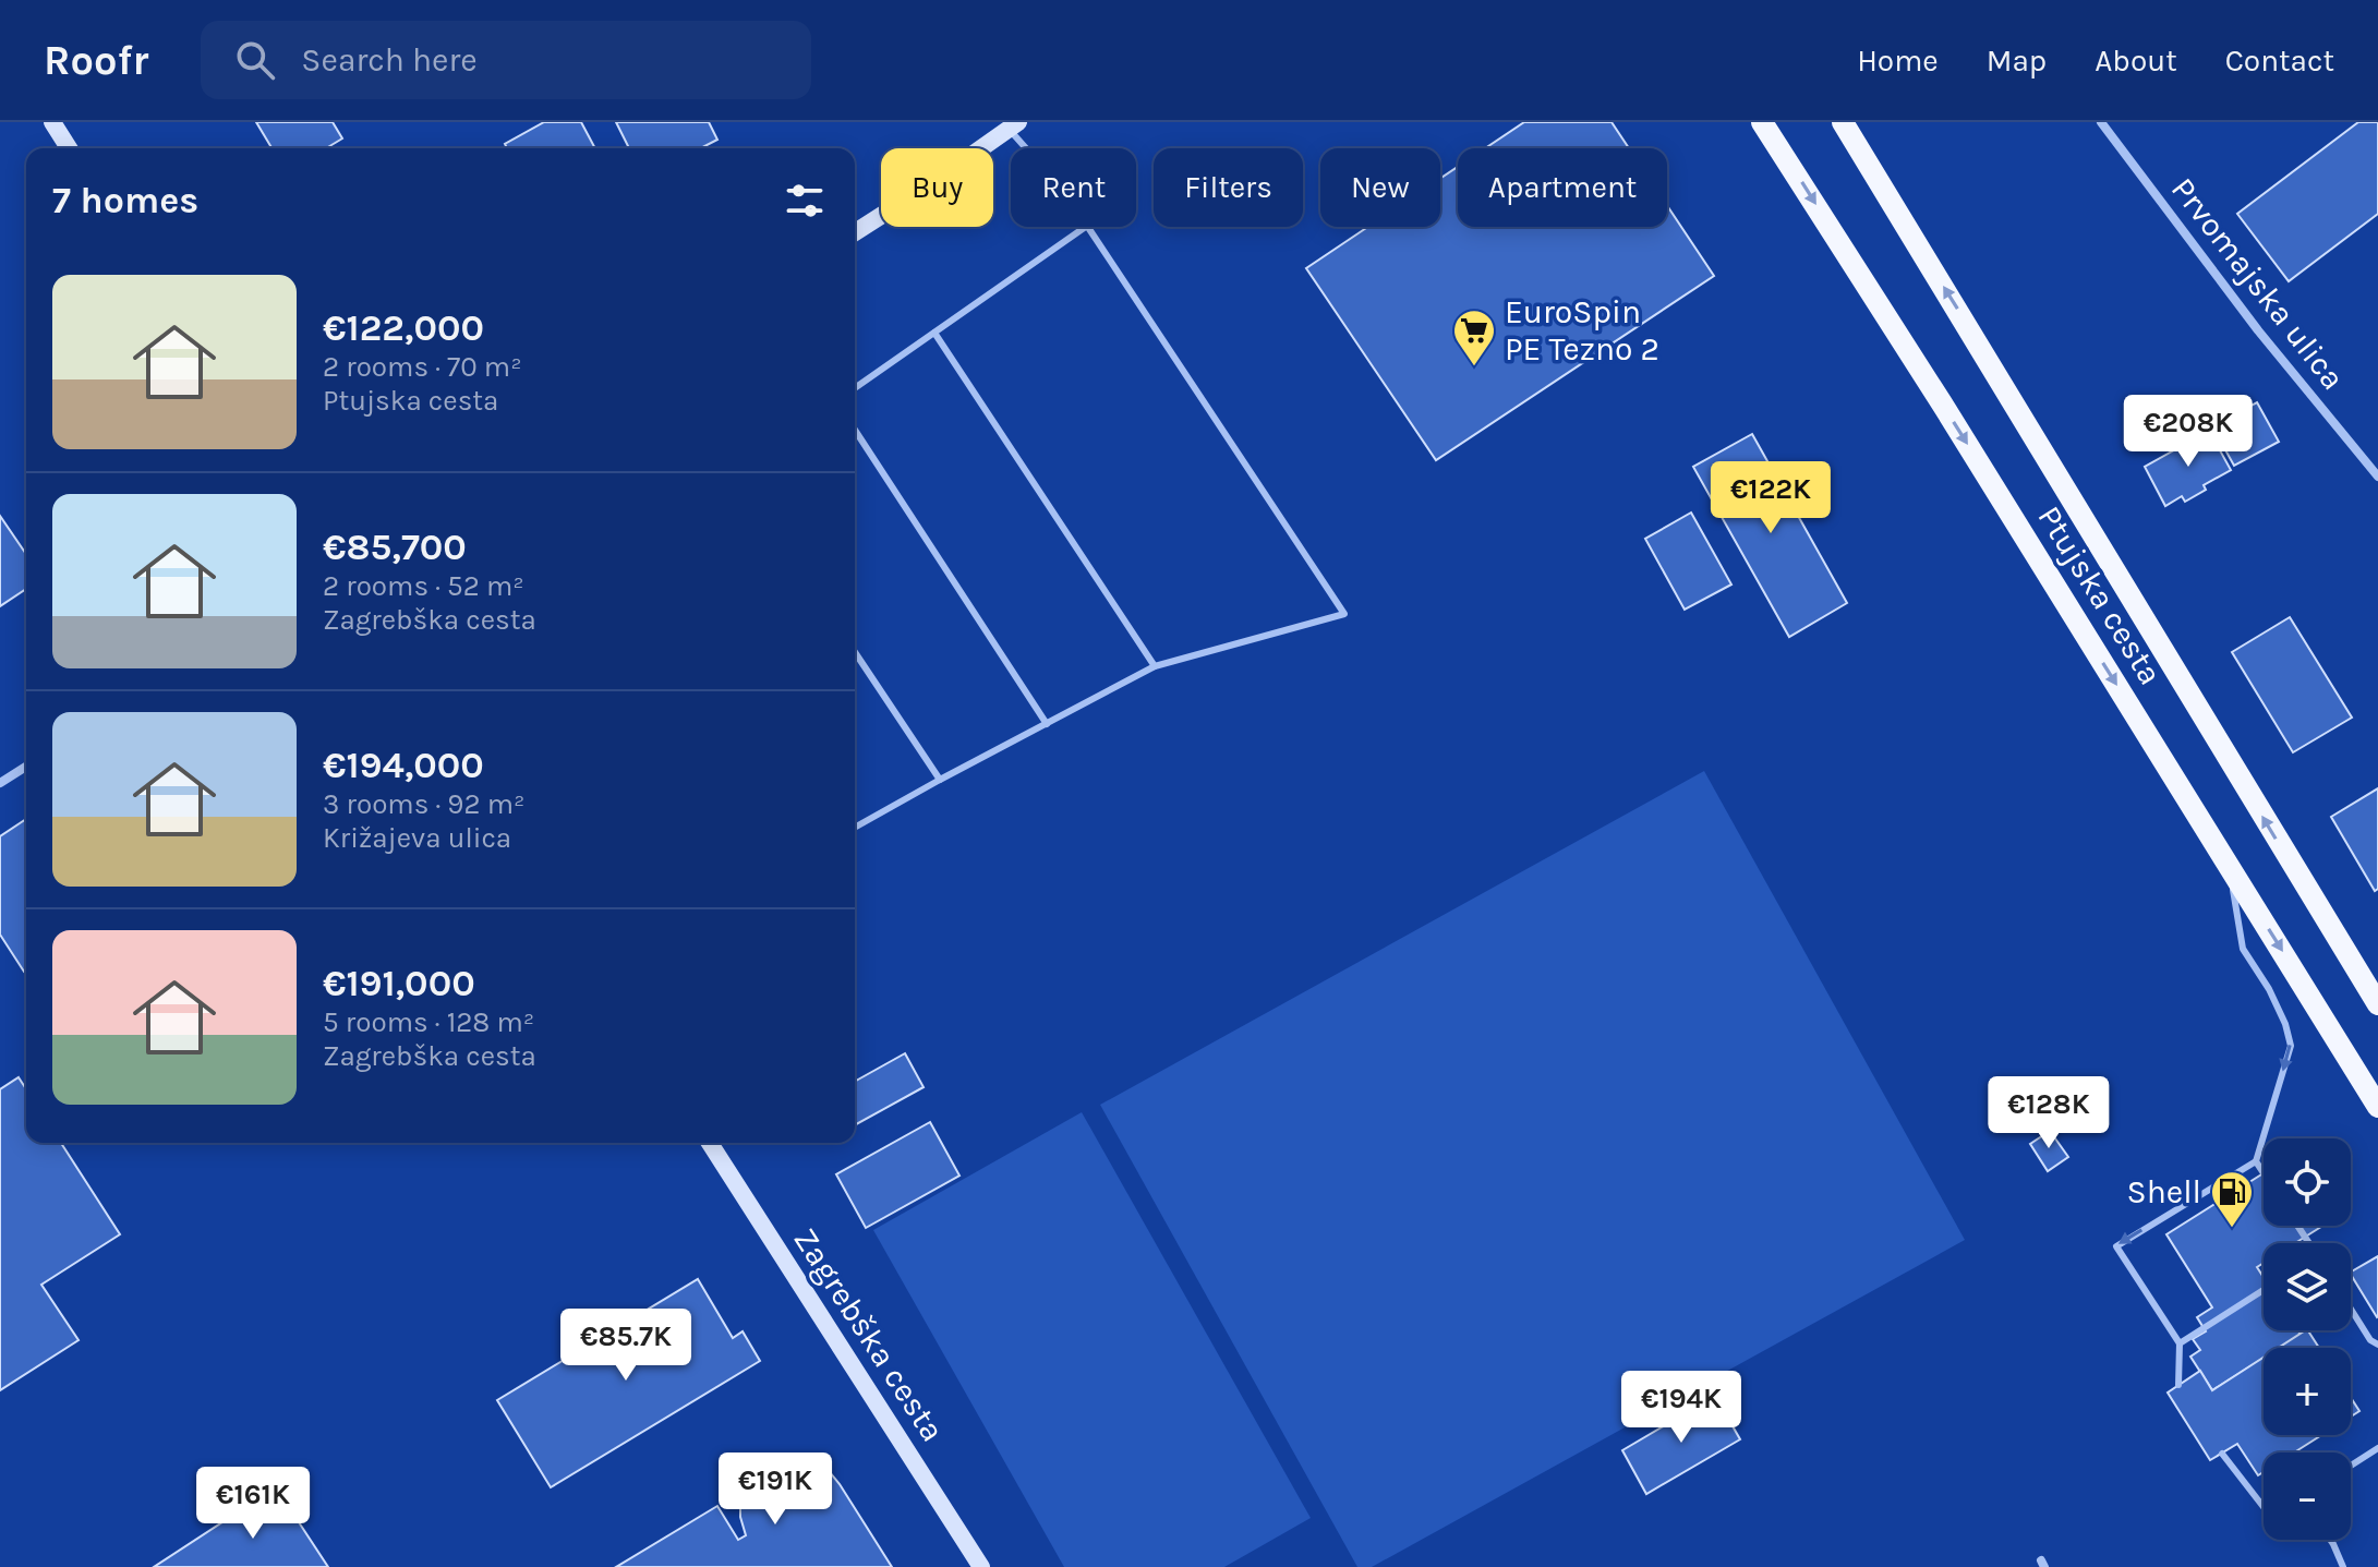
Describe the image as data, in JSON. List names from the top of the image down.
{
  "streets": {
    "main road": ["Ptujska cesta"],
    "street": ["Prvomajska ulica", "Zagrebška cesta"]
  },
  "places": {
    "supermarket": ["EuroSpin PE Tezno 2"],
    "fuel station": ["Shell"]
  },
  "page": {
    "header": "Roofr",
    "search": "Search here",
    "nav": [
      "Home",
      "Map",
      "About",
      "Contact"
    ],
    "chip": [
      "Buy",
      "Rent",
      "Filters",
      "New",
      "Apartment"
    ],
    "heading": "7 homes",
    "list": [
      {
        "name": "€122,000",
        "note": "2 rooms · 70 m² · Ptujska cesta"
      },
      {
        "name": "€85,700",
        "note": "2 rooms · 52 m² · Zagrebška cesta"
      },
      {
        "name": "€194,000",
        "note": "3 rooms · 92 m² · Križajeva ulica"
      },
      {
        "name": "€191,000",
        "note": "5 rooms · 128 m² · Zagrebška cesta"
      }
    ],
    "price": [
      "€208K",
      "€122K",
      "€128K",
      "€85.7K",
      "€194K",
      "€191K",
      "€161K"
    ],
    "map_buttons": ["+", "−"]
  }
}
